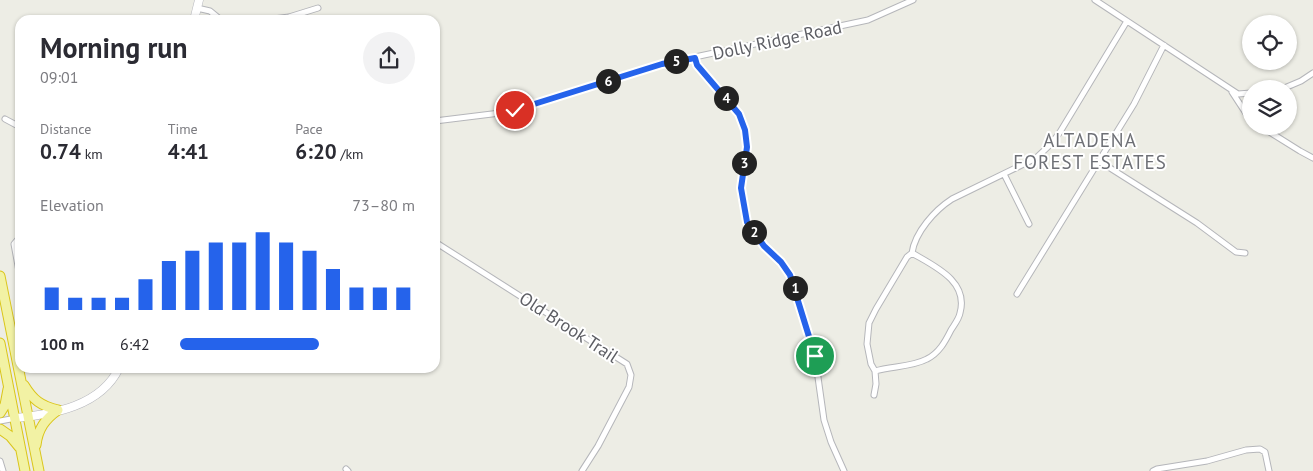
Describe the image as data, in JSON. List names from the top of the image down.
{
  "streets": {
    "street": ["Dolly Ridge Road", "Old Brook Trail"]
  },
  "districts": ["ALTADENA FOREST ESTATES"],
  "page": {
    "heading": ["Morning run", "09:01"],
    "pins": [
      "5",
      "6",
      "4",
      "3",
      "2",
      "1"
    ],
    "stats": [
      ["Distance", "0.74 km"],
      ["Time", "4:41"],
      ["Pace", "6:20 /km"]
    ],
    "chart": ["Elevation", "73–80 m"],
    "list": [
      {
        "name": "100 m",
        "note": "6:42"
      }
    ]
  }
}
